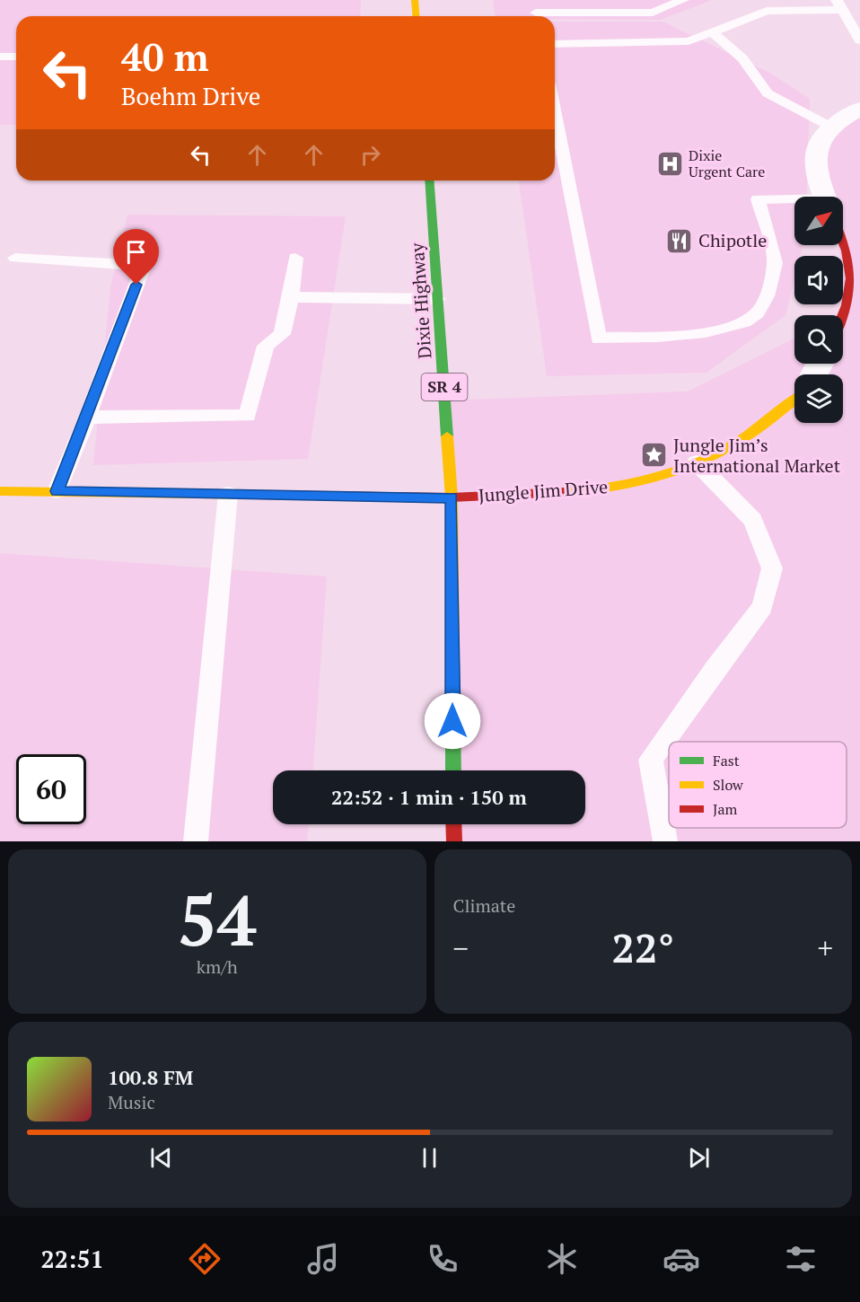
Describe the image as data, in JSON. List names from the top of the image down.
{
  "streets": {
    "street": ["Dixie Highway", "SR 4", "Jungle Jim Drive"]
  },
  "crossings": [
    ["Dixie Highway", "Jungle Jim Drive"]
  ],
  "places": {
    "hospital": ["Dixie Urgent Care"],
    "restaurant": ["Chipotle"],
    "place": ["Jungle Jim’s International Market"]
  },
  "legend": ["Fast", "Slow", "Jam"],
  "north": "top right",
  "page": {
    "turn": ["40 m", "Boehm Drive"],
    "limit": "60",
    "trip": "22:52 · 1 min · 150 m",
    "tile": [
      ["54", "km/h"],
      "Climate"
    ],
    "heat": ["−", "22°", "+"],
    "song": ["100.8 FM", "Music"],
    "tabs": "22:51"
  }
}
